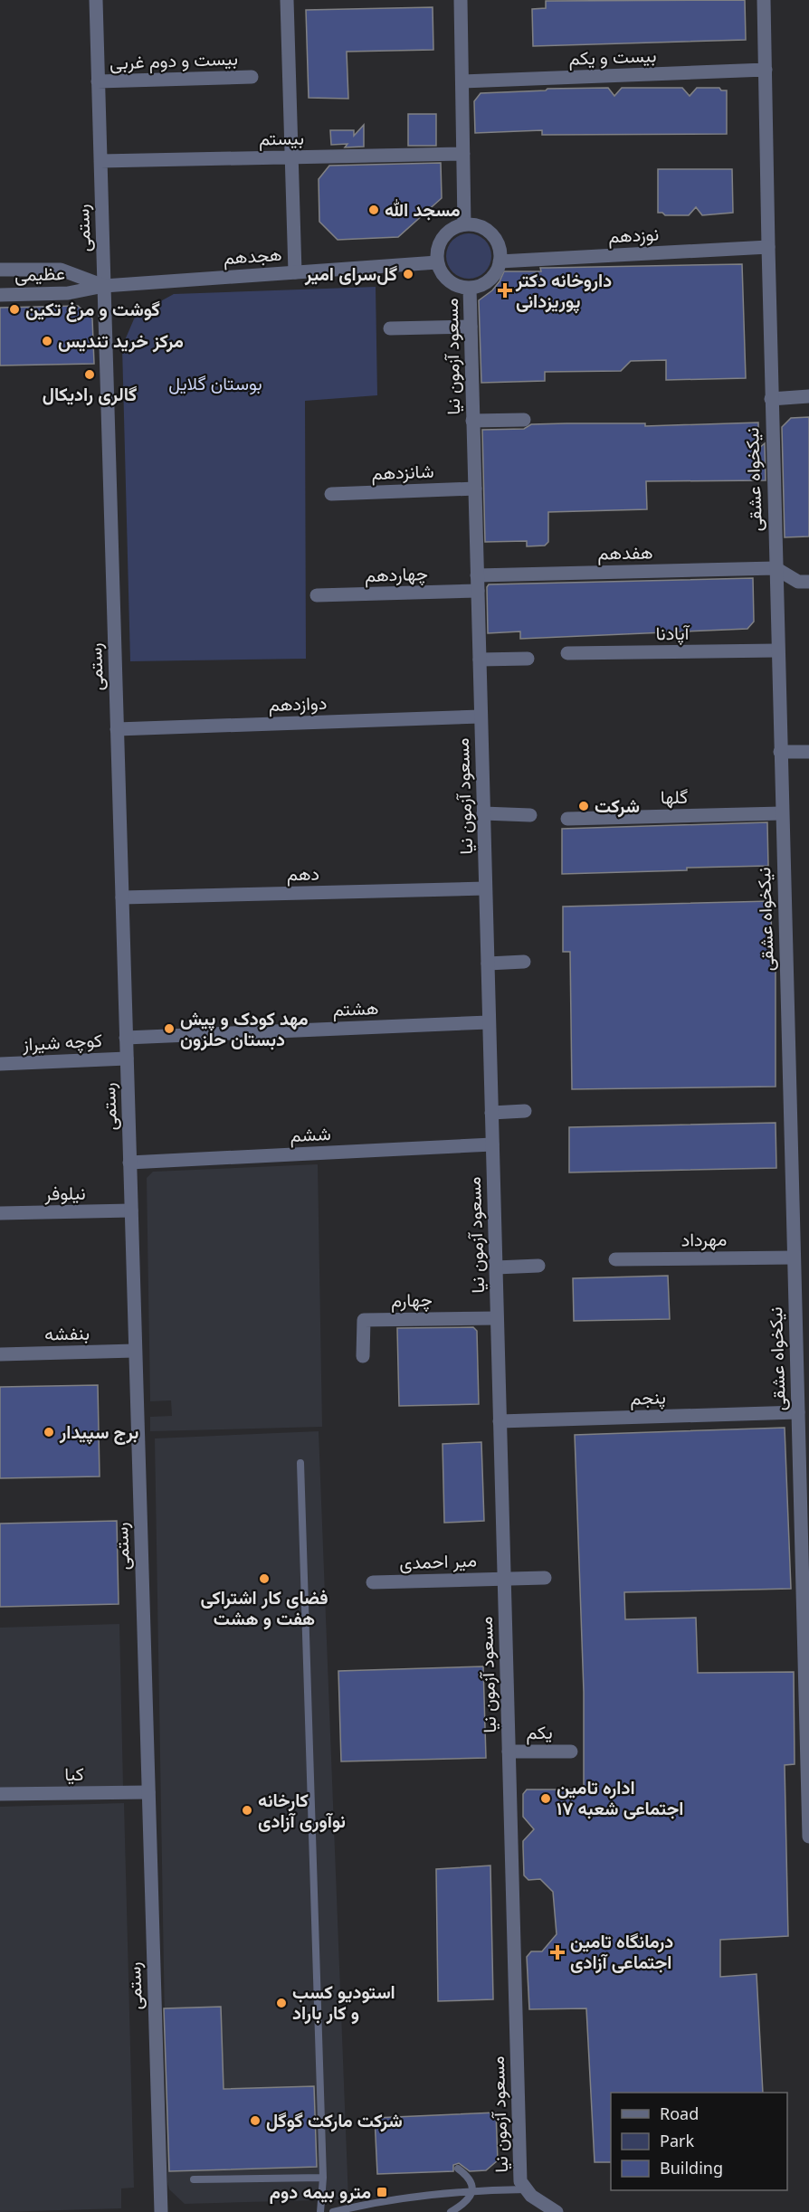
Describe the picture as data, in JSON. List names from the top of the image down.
{
  "streets": {
    "street": [
      "بیست و یکم",
      "بیست و دوم غربی",
      "بیستم",
      "رستمی",
      "نوزدهم",
      "هجدهم",
      "عظیمی",
      "مسعود آزمون نیا",
      "شانزدهم",
      "نیکخواه عشقی",
      "هفدهم",
      "چهاردهم",
      "آپادنا",
      "دوازدهم",
      "گلها",
      "دهم",
      "هشتم",
      "کوچه شیراز",
      "ششم",
      "نیلوفر",
      "مهرداد",
      "چهارم",
      "بنفشه",
      "پنجم",
      "میر احمدی",
      "یکم",
      "کیا"
    ]
  },
  "crossings": [
    ["بیست و یکم", "نیکخواه عشقی"],
    ["بیست و دوم غربی", "رستمی"],
    ["بیستم", "رستمی"],
    ["رستمی", "هجدهم"],
    ["رستمی", "عظیمی"],
    ["رستمی", "دوازدهم"],
    ["رستمی", "دهم"],
    ["رستمی", "هشتم"],
    ["رستمی", "کوچه شیراز"],
    ["رستمی", "ششم"],
    ["رستمی", "نیلوفر"],
    ["رستمی", "بنفشه"],
    ["رستمی", "کیا"],
    ["نوزدهم", "هجدهم"],
    ["نوزدهم", "مسعود آزمون نیا"],
    ["نوزدهم", "نیکخواه عشقی"],
    ["هجدهم", "عظیمی"],
    ["هجدهم", "مسعود آزمون نیا"],
    ["مسعود آزمون نیا", "شانزدهم"],
    ["مسعود آزمون نیا", "هفدهم"],
    ["مسعود آزمون نیا", "چهاردهم"],
    ["مسعود آزمون نیا", "دوازدهم"],
    ["مسعود آزمون نیا", "دهم"],
    ["مسعود آزمون نیا", "هشتم"],
    ["مسعود آزمون نیا", "ششم"],
    ["مسعود آزمون نیا", "چهارم"],
    ["مسعود آزمون نیا", "پنجم"],
    ["مسعود آزمون نیا", "میر احمدی"],
    ["مسعود آزمون نیا", "یکم"],
    ["نیکخواه عشقی", "هفدهم"],
    ["نیکخواه عشقی", "آپادنا"],
    ["نیکخواه عشقی", "گلها"],
    ["نیکخواه عشقی", "مهرداد"],
    ["نیکخواه عشقی", "پنجم"]
  ],
  "parks": ["بوستان گلایل"],
  "places": {
    "other": [
      "مسجد الله",
      "گل‌سرای امیر",
      "گوشت و مرغ تکین",
      "مرکز خرید تندیس",
      "گالری رادیکال",
      "شرکت",
      "مهد کودک و پیش دبستان حلزون",
      "برج سپیدار",
      "فضای کار اشتراکی هفت و هشت",
      "اداره تامین اجتماعی شعبه ۱۷",
      "کارخانه نوآوری آزادی",
      "استودیو کسب و کار باراد",
      "شرکت مارکت گوگل"
    ],
    "health": ["داروخانه دکتر پوریزدانی", "درمانگاه تامین اجتماعی آزادی"],
    "transit": ["مترو بیمه دوم"]
  },
  "legend": ["Road", "Park", "Building"]
}
